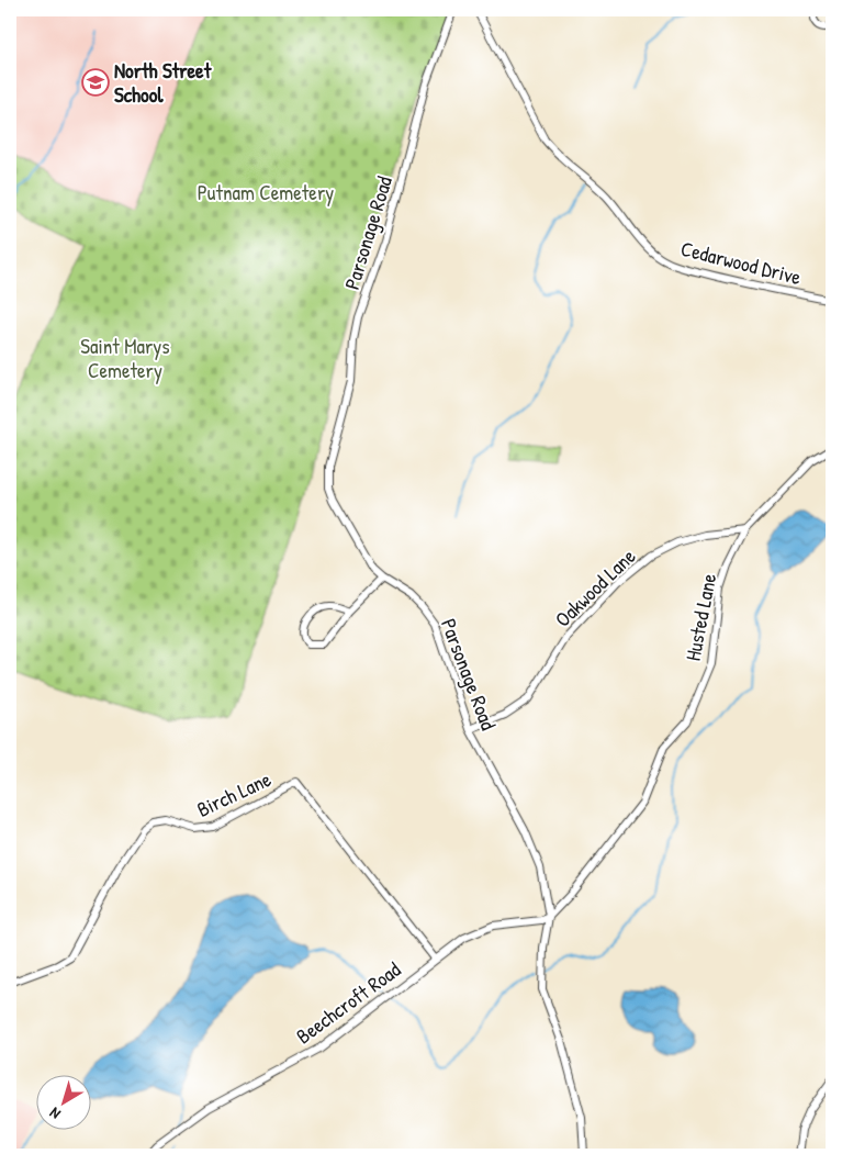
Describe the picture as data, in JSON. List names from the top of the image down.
{
  "streets": {
    "street": [
      "Parsonage Road",
      "Cedarwood Drive",
      "Oakwood Lane",
      "Husted Lane",
      "Birch Lane",
      "Beechcroft Road"
    ]
  },
  "crossings": [
    ["Parsonage Road", "Oakwood Lane"],
    ["Parsonage Road", "Husted Lane"],
    ["Parsonage Road", "Beechcroft Road"],
    ["Oakwood Lane", "Husted Lane"],
    ["Husted Lane", "Beechcroft Road"],
    ["Birch Lane", "Beechcroft Road"]
  ],
  "parks": ["Putnam Cemetery", "Saint Marys Cemetery"],
  "places": {
    "school or university": ["North Street School"]
  },
  "north": "bottom left"
}
